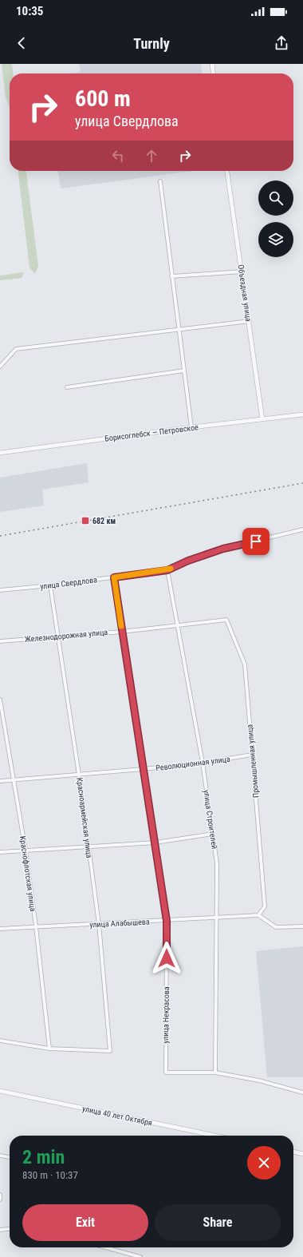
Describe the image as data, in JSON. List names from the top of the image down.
{
  "streets": {
    "street": [
      "Объездная улица",
      "Борисоглебск — Петровское",
      "улица Свердлова",
      "Железнодорожная улица",
      "Промышленная улица",
      "Революционная улица",
      "Красноармейская улица",
      "улица Строителей",
      "Краснофлотская улица",
      "улица Алабышева",
      "улица Некрасова",
      "улица 40 лет Октября"
    ]
  },
  "crossings": [
    ["Объездная улица", "Борисоглебск — Петровское"],
    ["улица Свердлова", "Красноармейская улица"],
    ["улица Свердлова", "улица Строителей"],
    ["улица Свердлова", "улица Некрасова"],
    ["Железнодорожная улица", "Промышленная улица"],
    ["Железнодорожная улица", "Красноармейская улица"],
    ["Железнодорожная улица", "улица Строителей"],
    ["Железнодорожная улица", "улица Некрасова"],
    ["Промышленная улица", "Революционная улица"],
    ["Промышленная улица", "улица Алабышева"],
    ["Революционная улица", "Красноармейская улица"],
    ["Революционная улица", "улица Строителей"],
    ["Революционная улица", "Краснофлотская улица"],
    ["Революционная улица", "улица Некрасова"],
    ["Красноармейская улица", "Краснофлотская улица"],
    ["Красноармейская улица", "улица Алабышева"],
    ["улица Строителей", "улица Алабышева"],
    ["улица Строителей", "улица Некрасова"],
    ["Краснофлотская улица", "улица Алабышева"],
    ["улица Алабышева", "улица Некрасова"]
  ],
  "places": {
    "transit": ["682 км"]
  },
  "page": {
    "status": "10:35",
    "header": "Turnly",
    "turn": ["600 m", "улица Свердлова"],
    "heading": ["2 min", "830 m · 10:37"],
    "buttons": ["Exit", "Share"]
  }
}
